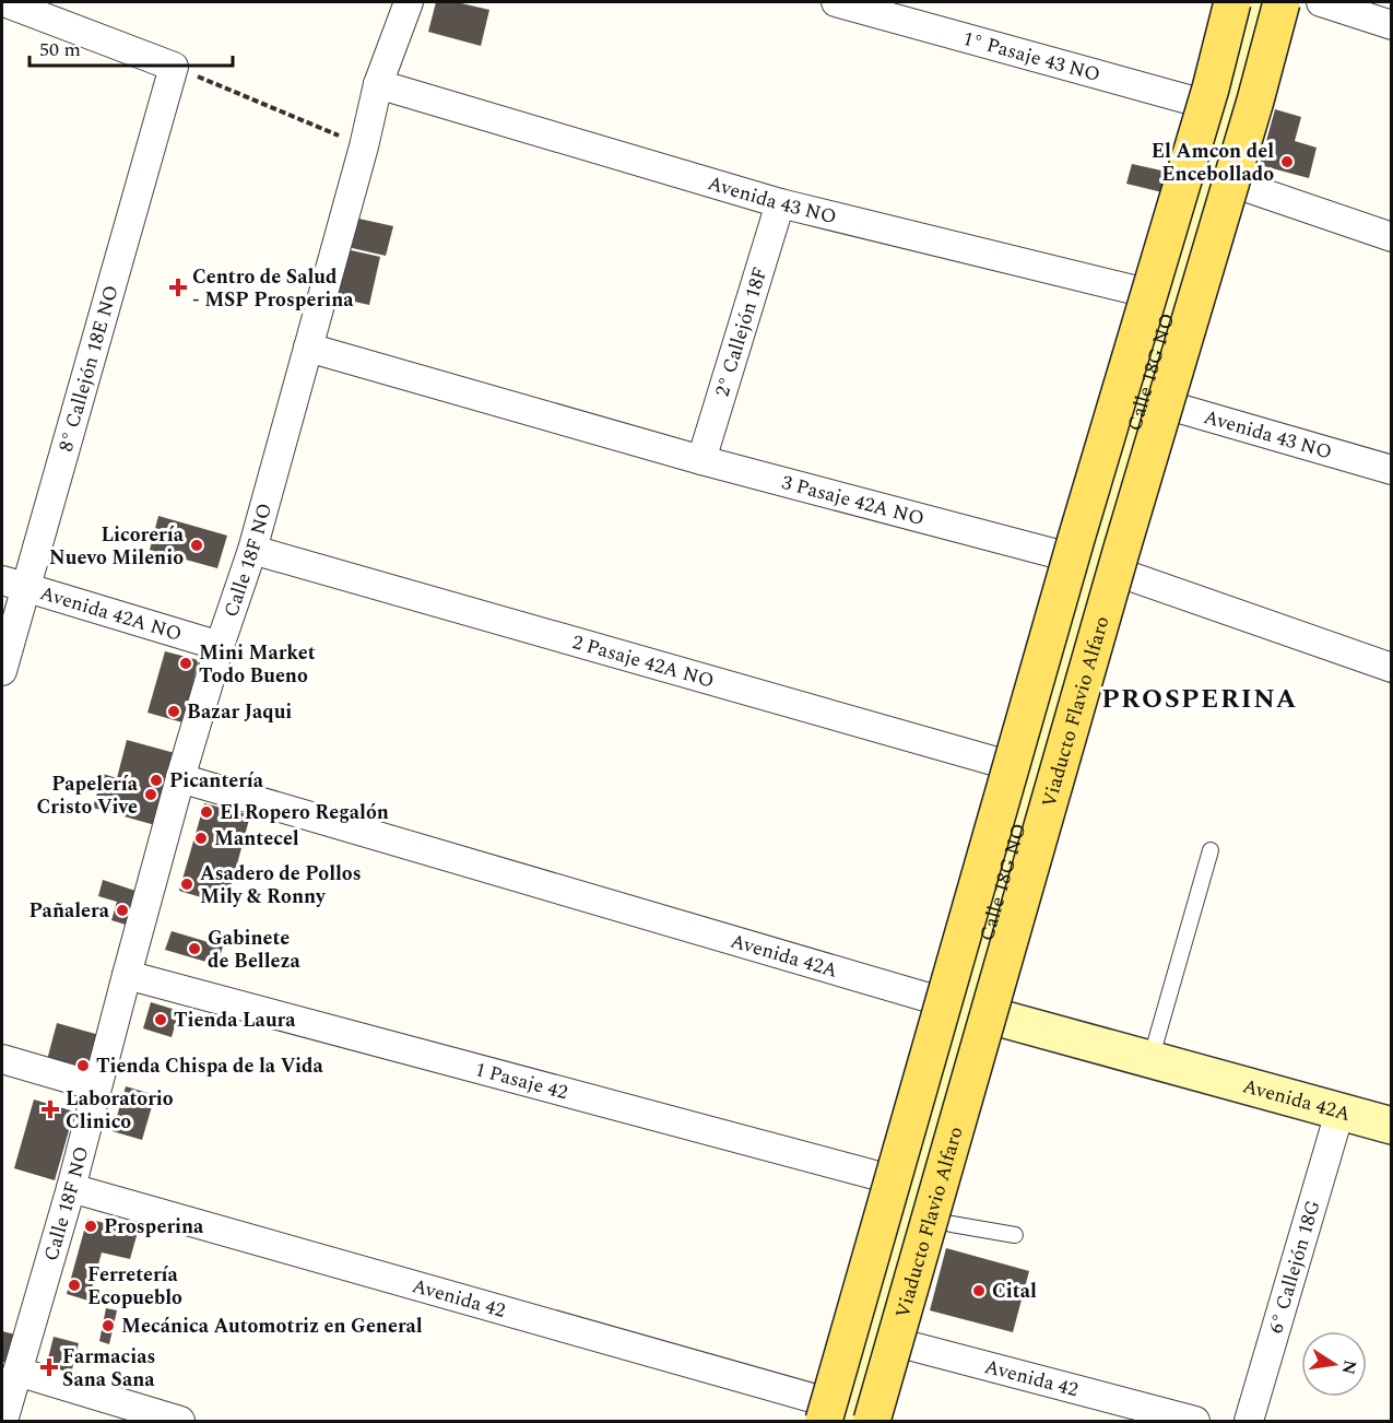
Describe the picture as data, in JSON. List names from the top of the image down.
{
  "streets": {
    "main road": ["Viaducto Flavio Alfaro"],
    "street": [
      "1° Pasaje 43 NO",
      "Avenida 43 NO",
      "2° Callejón 18F",
      "8° Callejón 18E NO",
      "Calle 18G NO",
      "3 Pasaje 42A NO",
      "Calle 18F NO",
      "Avenida 42A NO",
      "2 Pasaje 42A NO",
      "Avenida 42A",
      "1 Pasaje 42",
      "6° Callejón 18G",
      "Avenida 42"
    ]
  },
  "crossings": [
    ["1° Pasaje 43 NO", "Calle 18G NO"],
    ["Avenida 43 NO", "2° Callejón 18F"],
    ["Avenida 43 NO", "Calle 18G NO"],
    ["Avenida 43 NO", "Calle 18F NO"],
    ["2° Callejón 18F", "3 Pasaje 42A NO"],
    ["8° Callejón 18E NO", "Avenida 42A NO"],
    ["Calle 18G NO", "3 Pasaje 42A NO"],
    ["Calle 18G NO", "2 Pasaje 42A NO"],
    ["Calle 18G NO", "Viaducto Flavio Alfaro"],
    ["Calle 18G NO", "Avenida 42A"],
    ["Calle 18G NO", "1 Pasaje 42"],
    ["Calle 18G NO", "Avenida 42"],
    ["3 Pasaje 42A NO", "Calle 18F NO"],
    ["Calle 18F NO", "Avenida 42A NO"],
    ["Calle 18F NO", "2 Pasaje 42A NO"],
    ["Calle 18F NO", "Avenida 42A"],
    ["Calle 18F NO", "1 Pasaje 42"],
    ["Calle 18F NO", "Avenida 42"],
    ["Viaducto Flavio Alfaro", "Avenida 42"],
    ["Avenida 42A", "6° Callejón 18G"]
  ],
  "districts": ["PROSPERINA"],
  "places": {
    "other": [
      "El Amcon del Encebollado",
      "Licorería Nuevo Milenio",
      "Mini Market Todo Bueno",
      "Bazar Jaqui",
      "Picantería",
      "Papelería Cristo Vive",
      "El Ropero Regalón",
      "Mantecel",
      "Asadero de Pollos Mily & Ronny",
      "Pañalera",
      "Gabinete de Belleza",
      "Tienda Laura",
      "Tienda Chispa de la Vida",
      "Prosperina",
      "Ferretería Ecopueblo",
      "Cital",
      "Mecánica Automotriz en General"
    ],
    "health": ["Centro de Salud - MSP Prosperina", "Laboratorio Clinico", "Farmacias Sana Sana"]
  },
  "scale_bar": "50 m",
  "north": "right"
}
